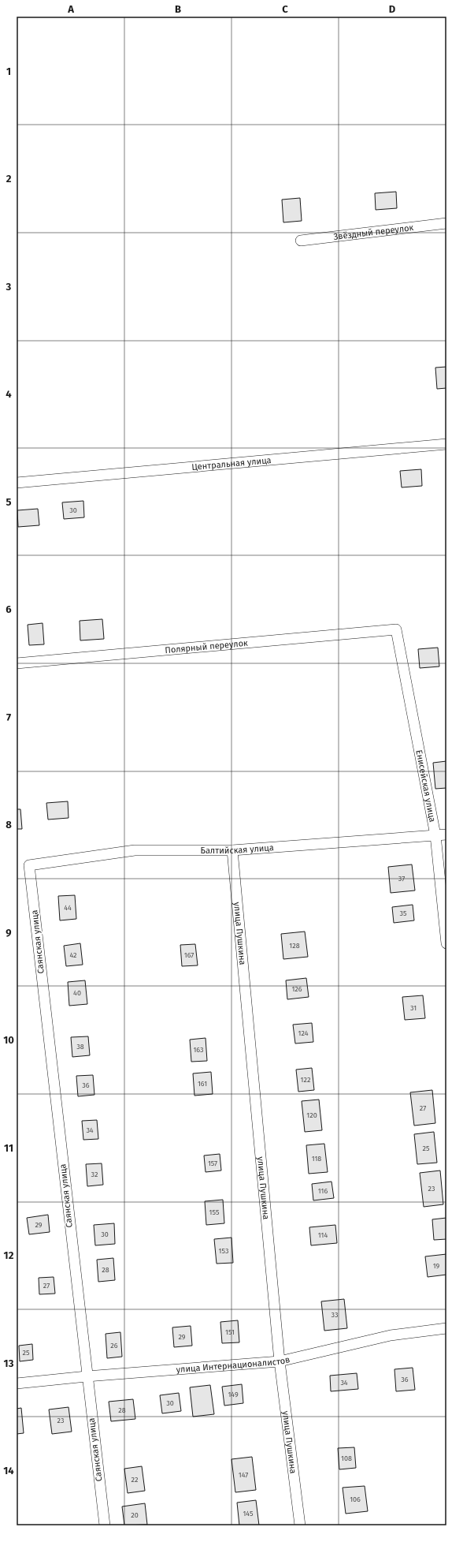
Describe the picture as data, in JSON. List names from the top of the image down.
{
  "streets": {
    "street": [
      "Звёздный переулок",
      "Центральная улица",
      "Полярный переулок",
      "Енисейская улица",
      "Балтийская улица",
      "улица Пушкина",
      "Саянская улица",
      "улица Интернационалистов"
    ]
  },
  "crossings": [
    ["Полярный переулок", "Енисейская улица"],
    ["Енисейская улица", "Балтийская улица"],
    ["Балтийская улица", "улица Пушкина"],
    ["Балтийская улица", "Саянская улица"],
    ["улица Пушкина", "улица Интернационалистов"],
    ["Саянская улица", "улица Интернационалистов"]
  ],
  "house_numbers": [
    "30",
    "37",
    "44",
    "35",
    "128",
    "42",
    "167",
    "126",
    "40",
    "31",
    "124",
    "38",
    "163",
    "122",
    "161",
    "36",
    "27",
    "120",
    "34",
    "25",
    "118",
    "157",
    "32",
    "23",
    "116",
    "155",
    "29",
    "30",
    "114",
    "153",
    "19",
    "28",
    "27",
    "33",
    "151",
    "29",
    "26",
    "25",
    "36",
    "34",
    "149",
    "30",
    "28",
    "23",
    "108",
    "147",
    "22",
    "106",
    "145",
    "20"
  ],
  "grid": {
    "columns": [
      "A",
      "B",
      "C",
      "D"
    ],
    "rows": [
      "1",
      "2",
      "3",
      "4",
      "5",
      "6",
      "7",
      "8",
      "9",
      "10",
      "11",
      "12",
      "13",
      "14"
    ]
  }
}
